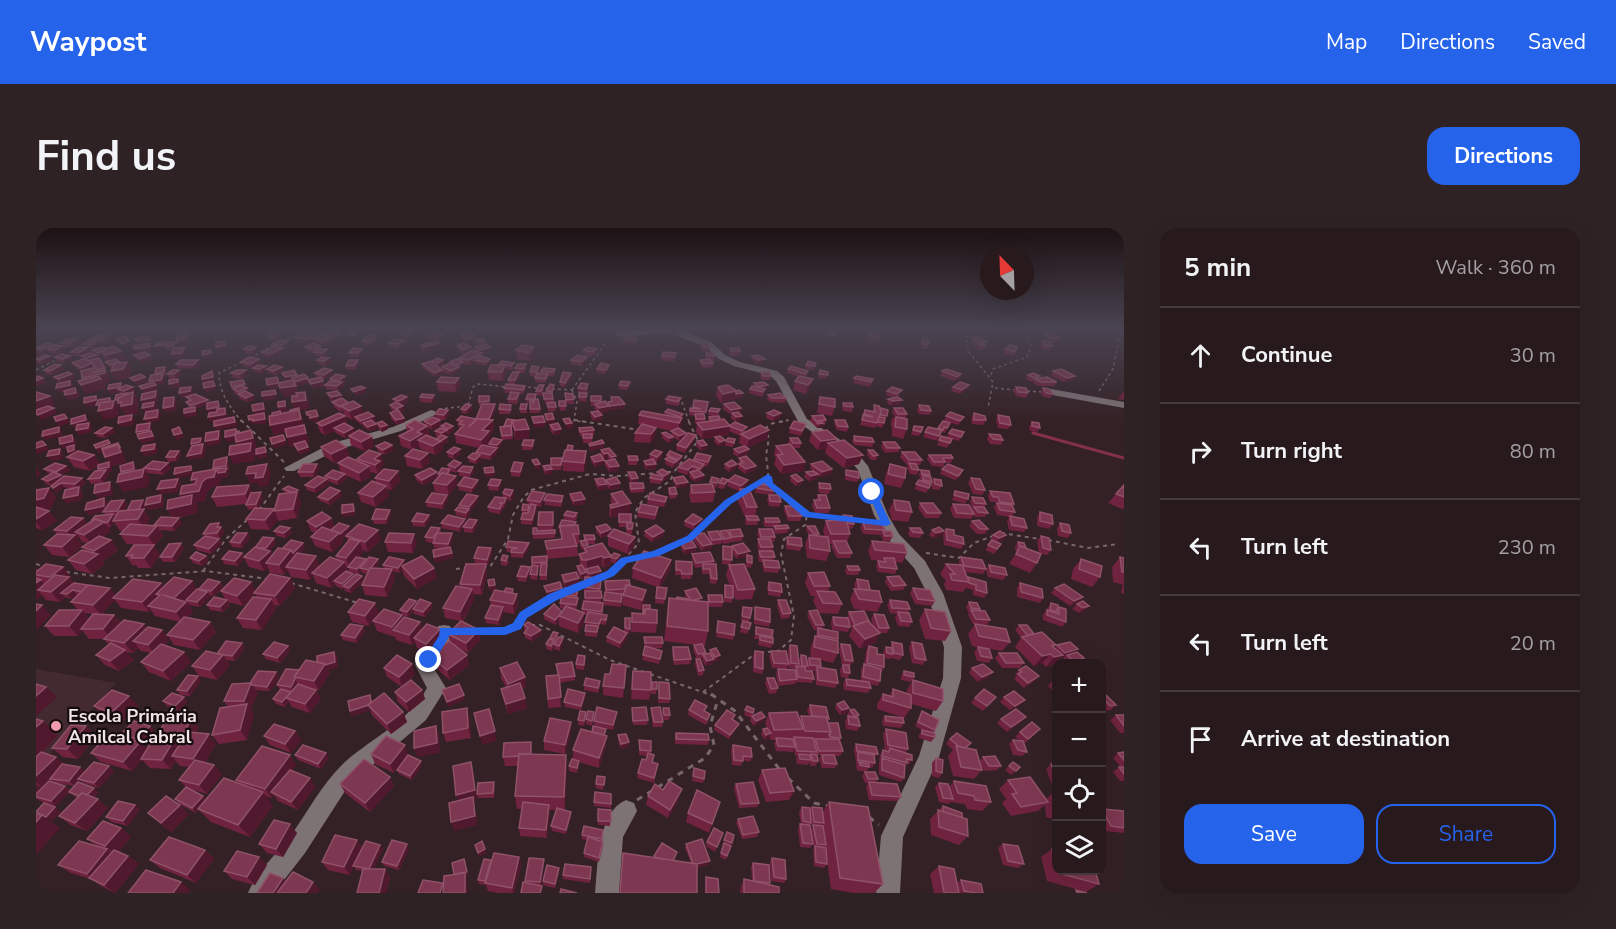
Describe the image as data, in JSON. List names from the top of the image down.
{
  "places": ["Escola Primária Amilcal Cabral"],
  "north": "top left",
  "page": {
    "header": "Waypost",
    "nav": ["Map", "Directions", "Saved"],
    "buttons": [
      "Directions",
      ["Save", "Share"]
    ],
    "title": "Find us",
    "heading": ["5 min", "Walk · 360 m"],
    "list": [
      ["Continue", "30 m"],
      ["Turn right", "80 m"],
      ["Turn left", "230 m"],
      ["Turn left", "20 m"],
      "Arrive at destination"
    ],
    "map_buttons": ["+", "−"]
  }
}
